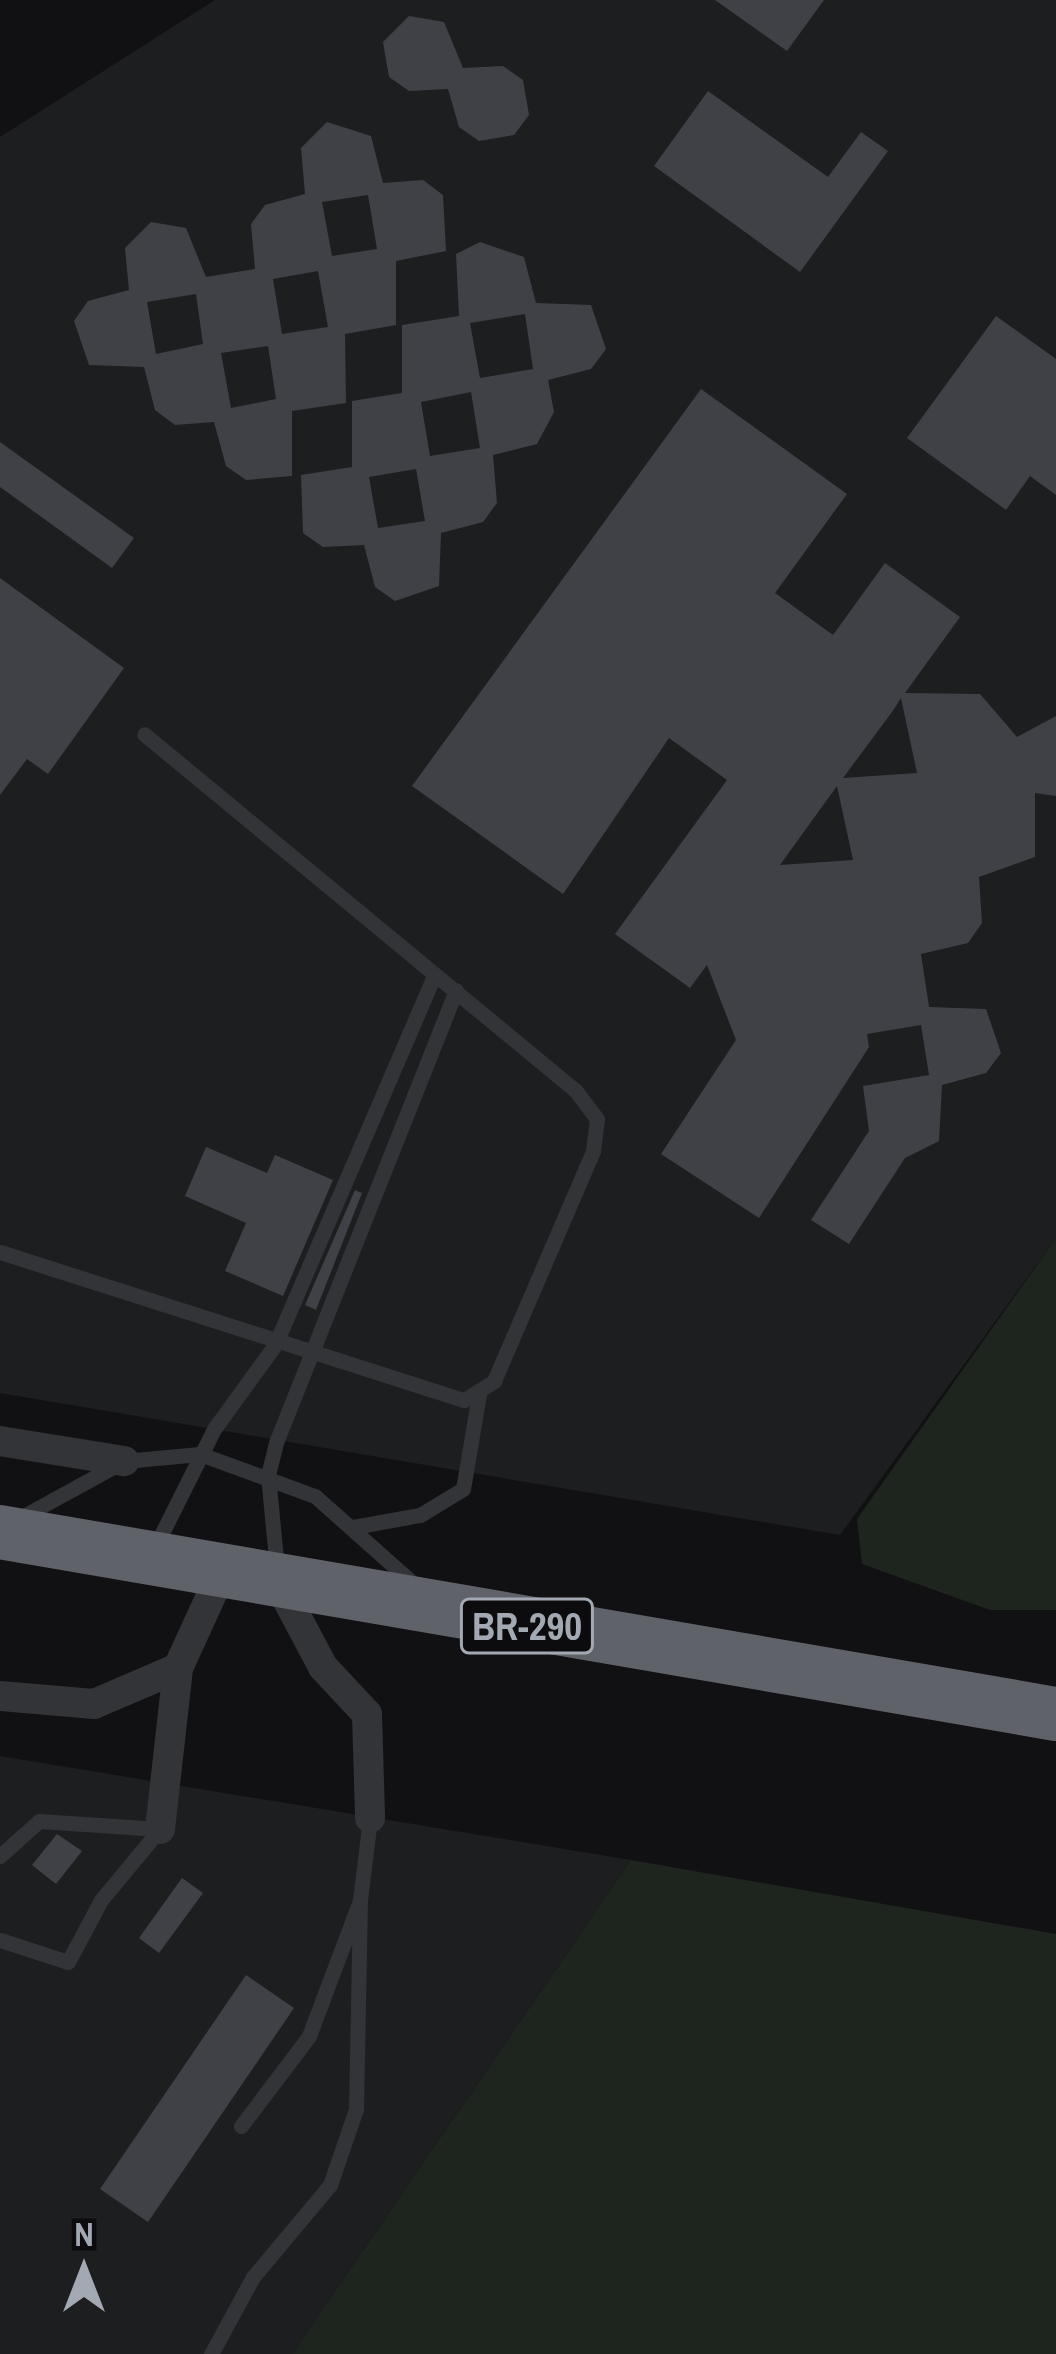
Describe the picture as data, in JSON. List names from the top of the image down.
{
  "streets": {
    "highway": ["BR-290"]
  },
  "north": "top"
}
